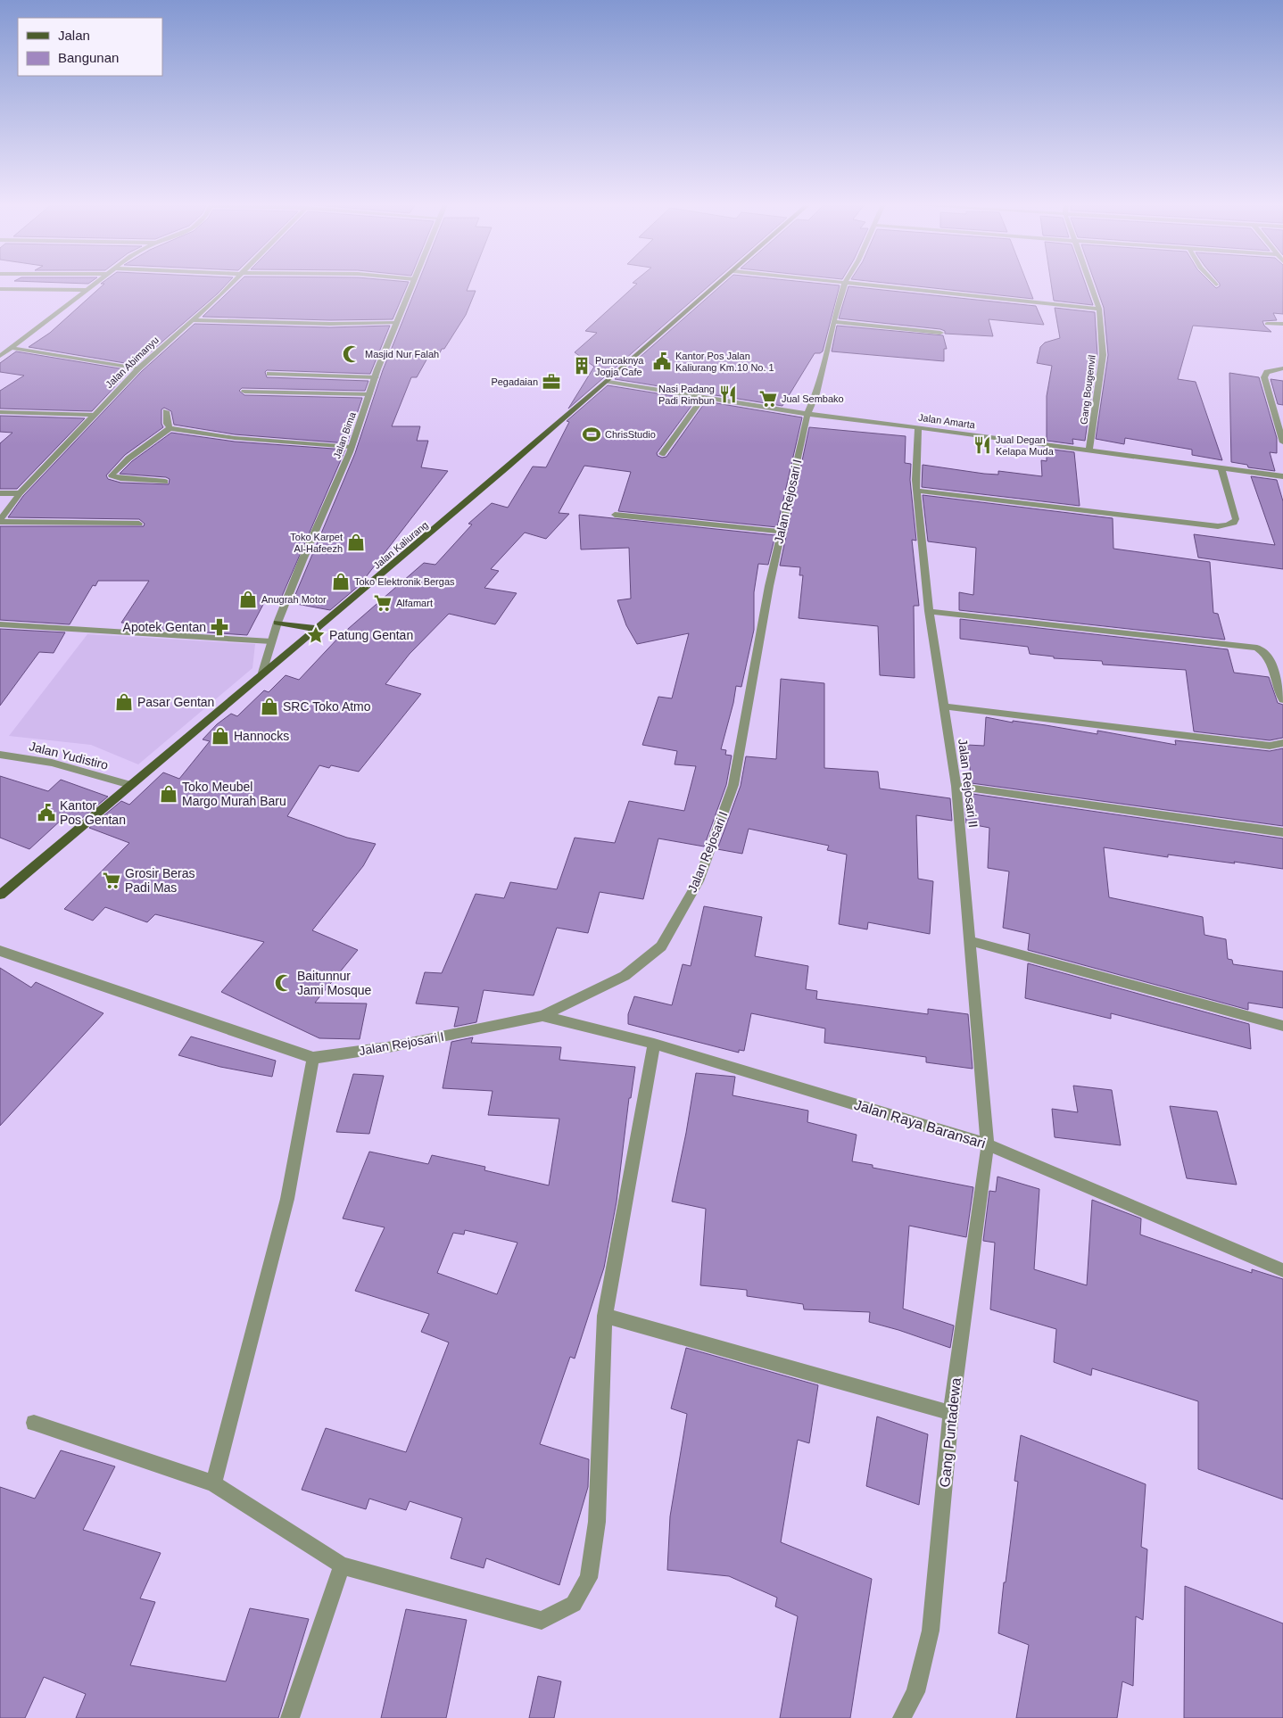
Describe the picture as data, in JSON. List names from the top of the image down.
{
  "streets": {
    "main road": ["Jalan Kaliurang"],
    "street": [
      "Jalan Abimanyu",
      "Gang Bougenvil",
      "Jalan Amarta",
      "Jalan Bima",
      "Jalan Rejosari I",
      "Jalan Yudistiro",
      "Jalan Rejosari II",
      "Jalan Raya Baransari",
      "Gang Puntadewa"
    ]
  },
  "crossings": [
    ["Gang Bougenvil", "Jalan Amarta"],
    ["Jalan Amarta", "Jalan Rejosari I"],
    ["Jalan Amarta", "Jalan Kaliurang"],
    ["Jalan Amarta", "Jalan Rejosari II"],
    ["Jalan Bima", "Jalan Kaliurang"],
    ["Jalan Rejosari I", "Jalan Raya Baransari"],
    ["Jalan Kaliurang", "Jalan Yudistiro"],
    ["Jalan Rejosari II", "Jalan Raya Baransari"],
    ["Jalan Rejosari II", "Gang Puntadewa"],
    ["Jalan Raya Baransari", "Gang Puntadewa"]
  ],
  "places": {
    "mosque": ["Masjid Nur Falah", "Baitunnur Jami Mosque"],
    "public building": ["Kantor Pos Jalan Kaliurang Km.10 No. 1", "Kantor Pos Gentan"],
    "building": ["Puncaknya Jogja Cafe"],
    "office": ["Pegadaian"],
    "restaurant": ["Nasi Padang Padi Rimbun", "Jual Degan Kelapa Muda"],
    "supermarket": ["Jual Sembako", "Alfamart", "Grosir Beras Padi Mas"],
    "sports": ["ChrisStudio"],
    "shop": [
      "Toko Karpet Al-Hafeezh",
      "Toko Elektronik Bergas",
      "Anugrah Motor",
      "Pasar Gentan",
      "SRC Toko Atmo",
      "Hannocks",
      "Toko Meubel Margo Murah Baru"
    ],
    "pharmacy": ["Apotek Gentan"],
    "place": ["Patung Gentan"]
  },
  "legend": ["Jalan", "Bangunan"]
}
